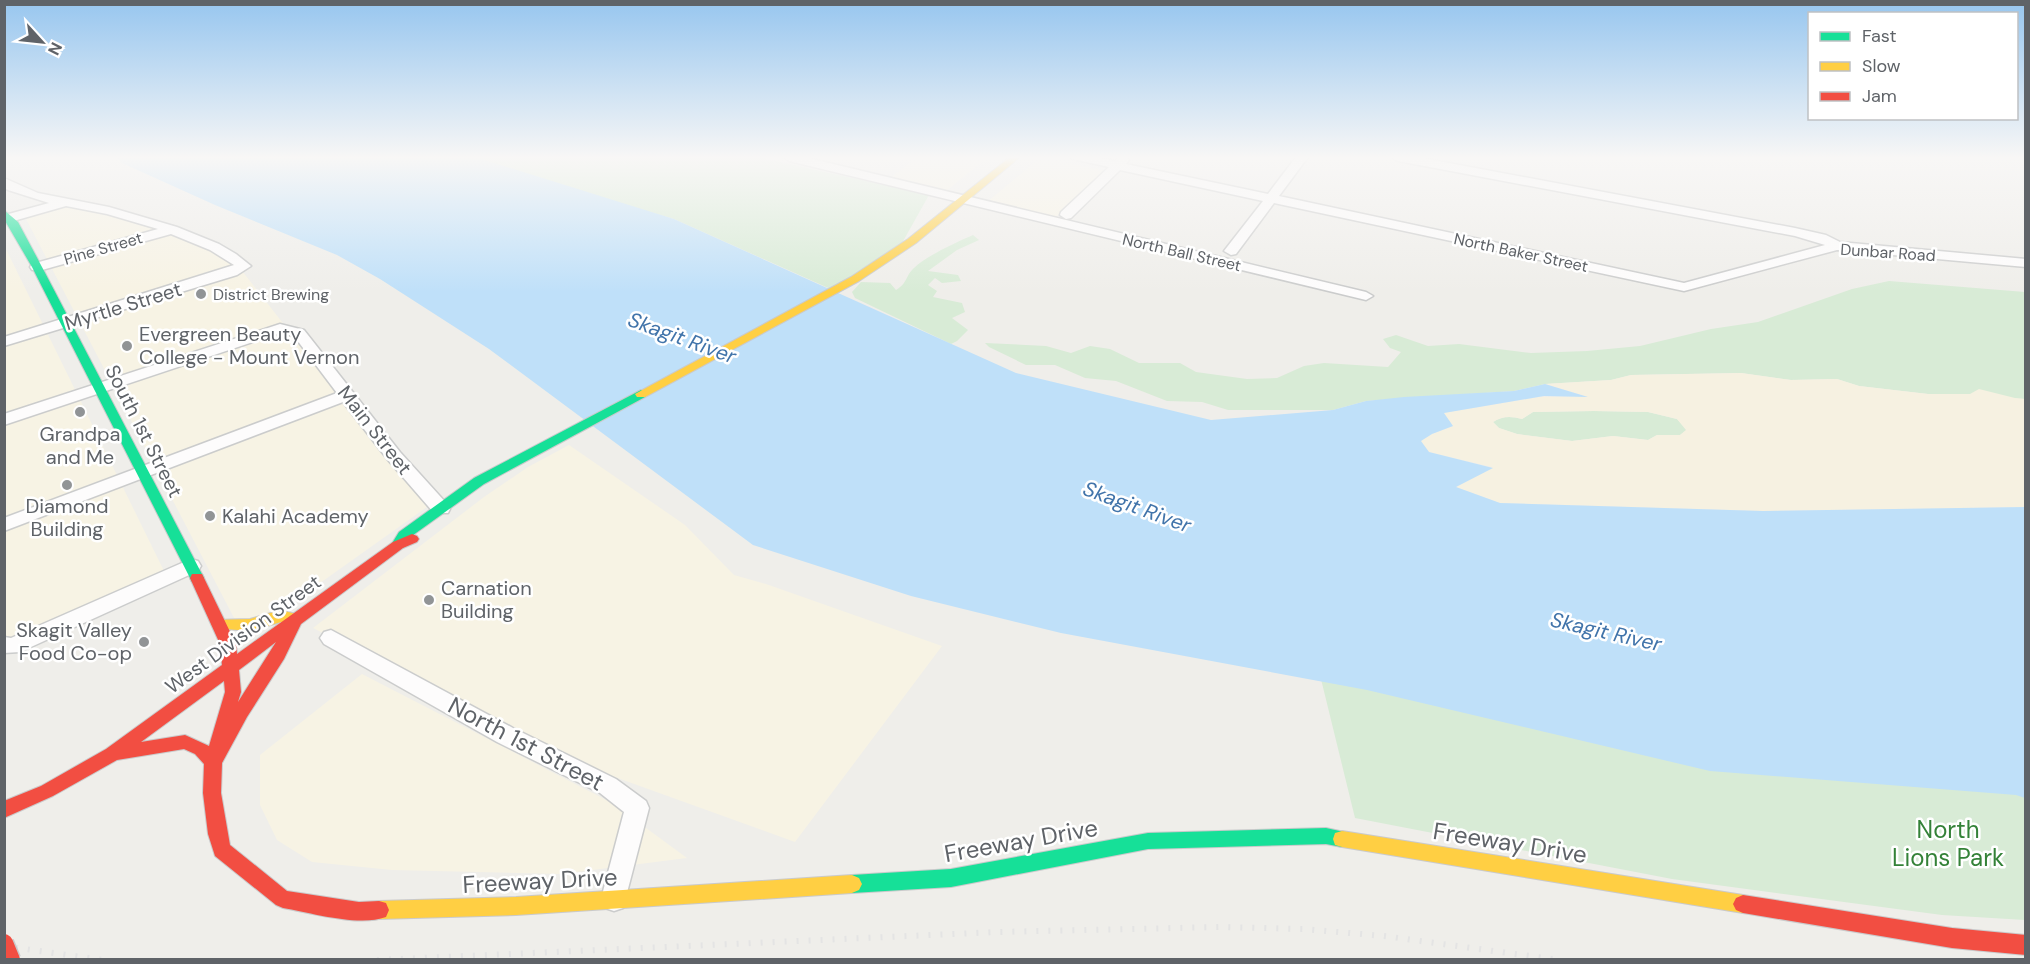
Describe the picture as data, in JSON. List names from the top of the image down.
{
  "streets": {
    "street": [
      "Pine Street",
      "North Ball Street",
      "North Baker Street",
      "Dunbar Road",
      "Myrtle Street",
      "Main Street",
      "South 1st Street",
      "West Division Street",
      "North 1st Street",
      "Freeway Drive"
    ]
  },
  "crossings": [
    ["Pine Street", "Myrtle Street"],
    ["Pine Street", "South 1st Street"],
    ["North Baker Street", "Dunbar Road"],
    ["Myrtle Street", "South 1st Street"],
    ["Main Street", "South 1st Street"],
    ["Main Street", "West Division Street"],
    ["South 1st Street", "West Division Street"],
    ["South 1st Street", "Freeway Drive"],
    ["West Division Street", "Freeway Drive"],
    ["North 1st Street", "Freeway Drive"]
  ],
  "water": ["Skagit River"],
  "parks": ["North Lions Park"],
  "places": [
    "District Brewing",
    "Evergreen Beauty College - Mount Vernon",
    "Grandpa and Me",
    "Diamond Building",
    "Kalahi Academy",
    "Carnation Building",
    "Skagit Valley Food Co-op"
  ],
  "legend": ["Fast", "Slow", "Jam"],
  "north": "bottom right"
}
